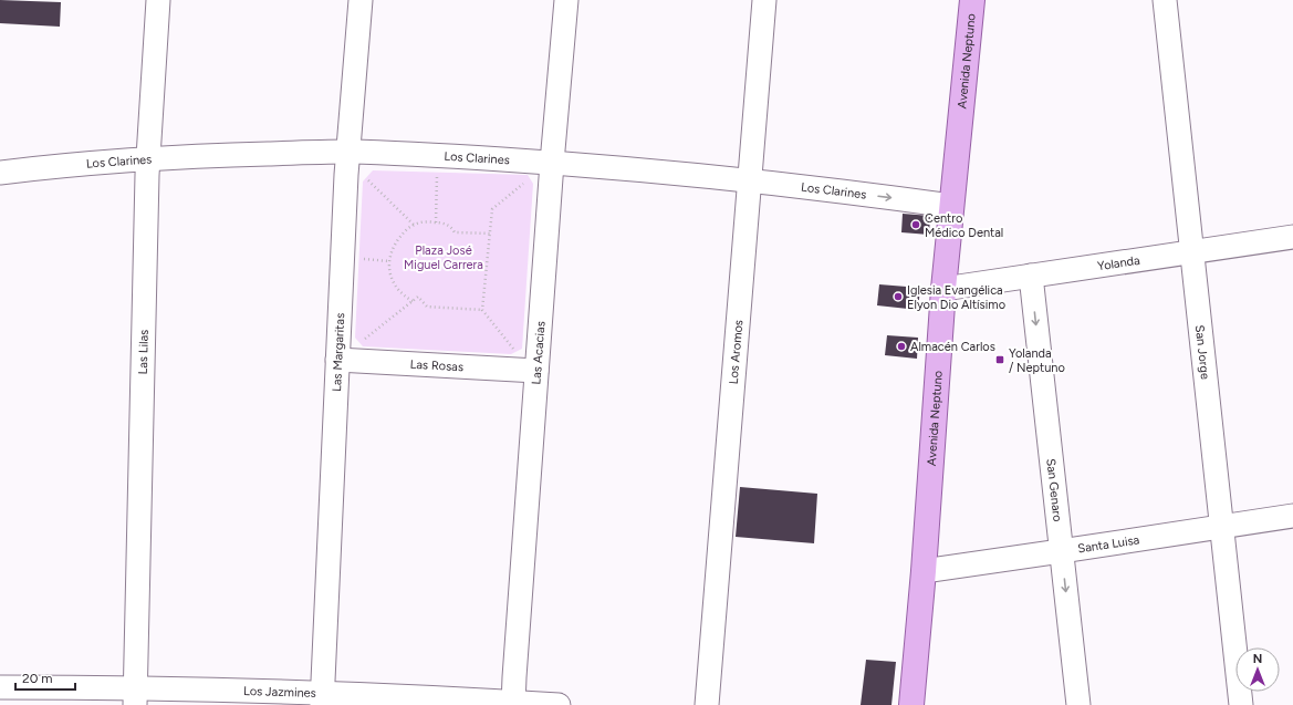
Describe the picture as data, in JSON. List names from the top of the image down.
{
  "streets": {
    "main road": ["Avenida Neptuno"],
    "street": [
      "Los Clarines",
      "Yolanda",
      "Las Lilas",
      "Las Margaritas",
      "Las Acacias",
      "Los Aromos",
      "San Jorge",
      "Las Rosas",
      "San Genaro",
      "Santa Luisa",
      "Los Jazmines"
    ]
  },
  "crossings": [
    ["Avenida Neptuno", "Los Clarines"],
    ["Avenida Neptuno", "Yolanda"],
    ["Avenida Neptuno", "Santa Luisa"],
    ["Los Clarines", "Las Lilas"],
    ["Los Clarines", "Las Margaritas"],
    ["Los Clarines", "Las Acacias"],
    ["Los Clarines", "Los Aromos"],
    ["Yolanda", "San Jorge"],
    ["Yolanda", "San Genaro"],
    ["Las Lilas", "Los Jazmines"],
    ["Las Margaritas", "Las Rosas"],
    ["Las Margaritas", "Los Jazmines"],
    ["Las Acacias", "Las Rosas"],
    ["Las Acacias", "Los Jazmines"],
    ["San Jorge", "Santa Luisa"],
    ["San Genaro", "Santa Luisa"]
  ],
  "one_way": ["San Genaro"],
  "parks": ["Plaza José Miguel Carrera"],
  "places": {
    "other": ["Centro Médico Dental", "Iglesia Evangélica Elyon Dio Altísimo", "Almacén Carlos"],
    "transit": ["Yolanda / Neptuno"]
  },
  "scale_bar": "20 m",
  "north": "top"
}
